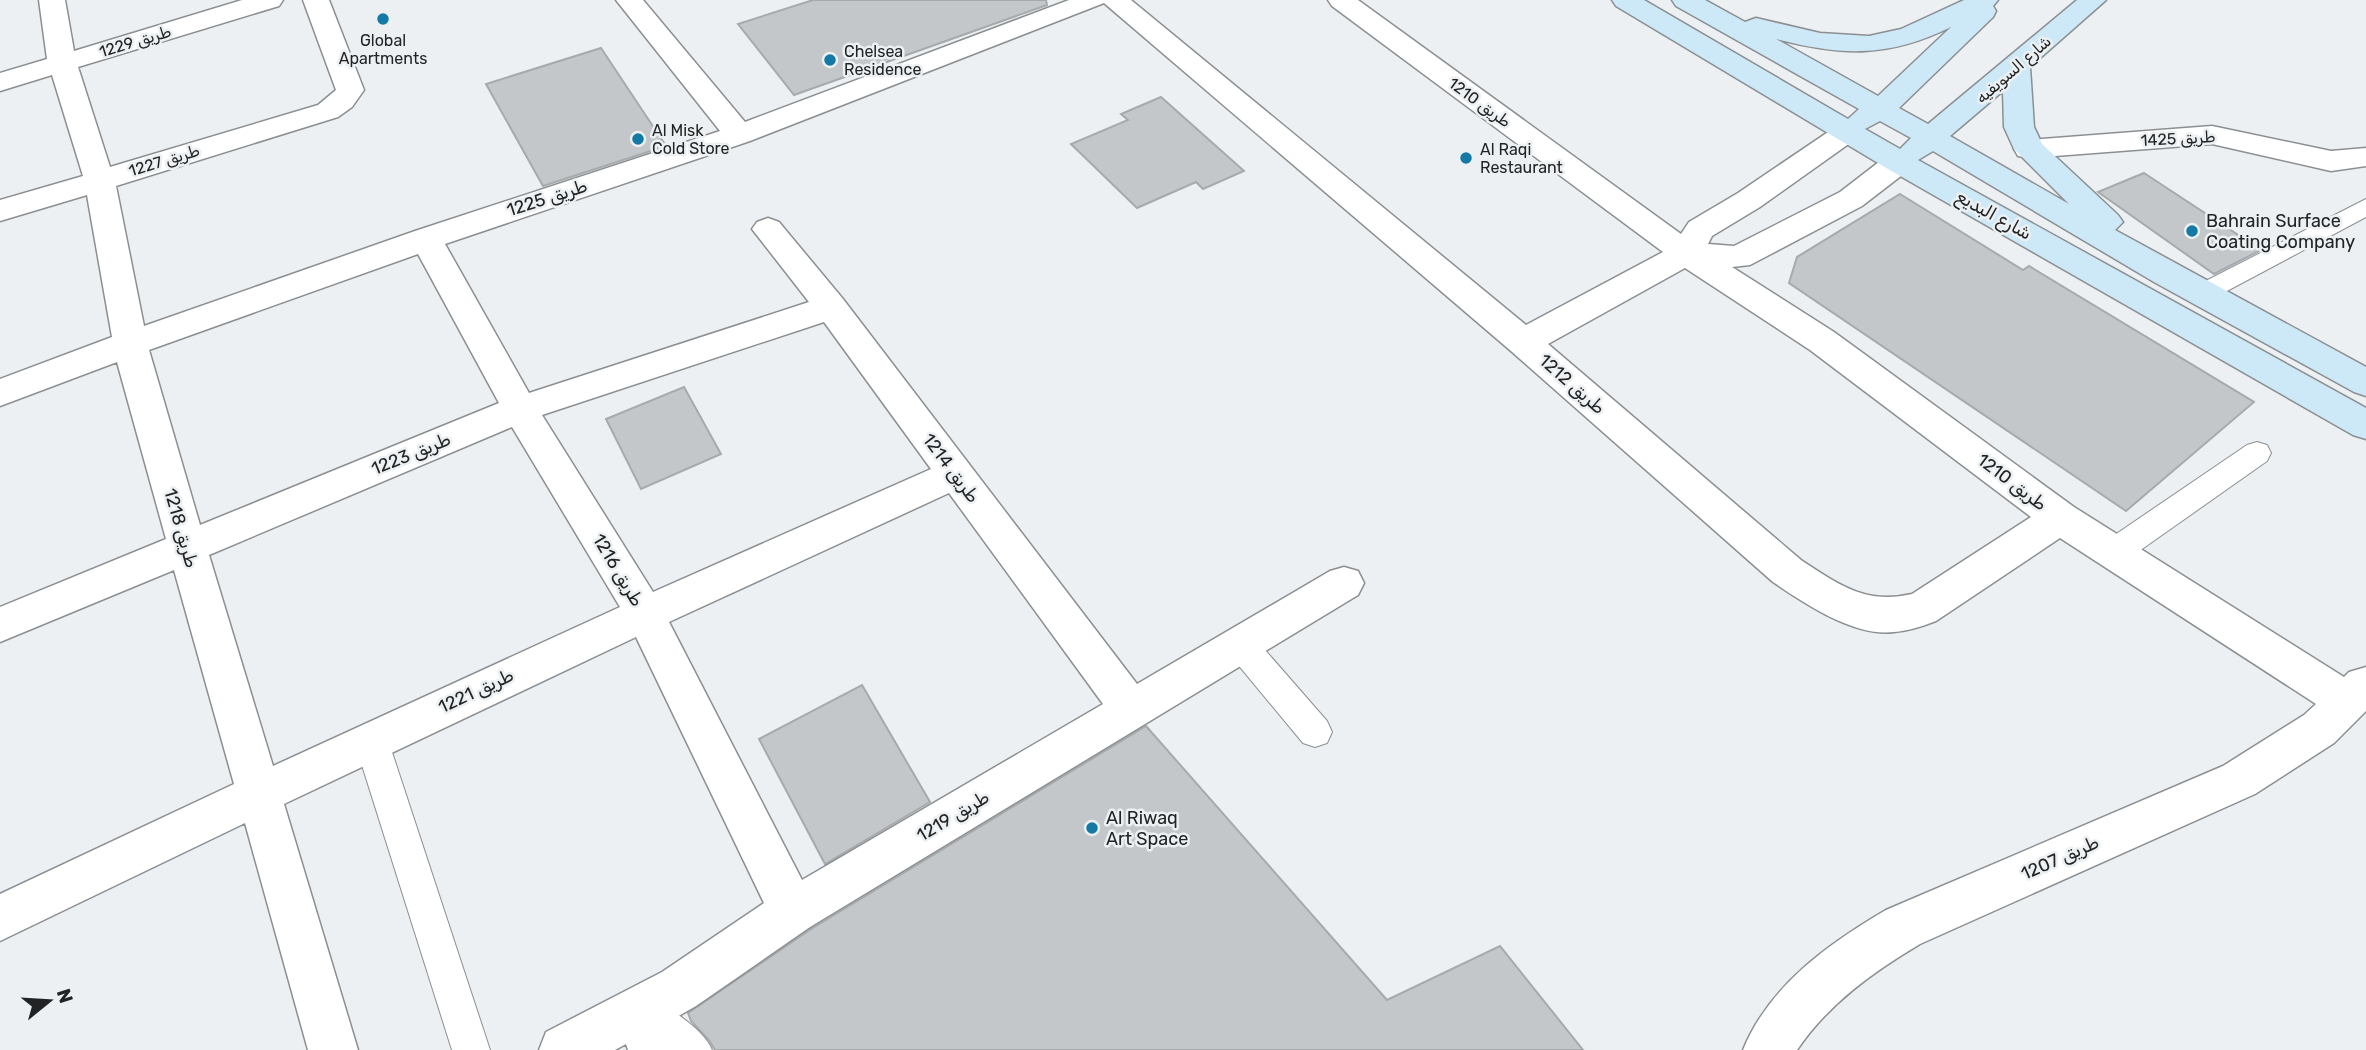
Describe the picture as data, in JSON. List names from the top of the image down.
{
  "streets": {
    "street": [
      "طريق 1229",
      "شارع السويفيه",
      "طريق 1210",
      "طريق 1425",
      "طريق 1227",
      "طريق 1225",
      "شارع البديع",
      "طريق 1212",
      "طريق 1223",
      "طريق 1214",
      "طريق 1218",
      "طريق 1216",
      "طريق 1221",
      "طريق 1219",
      "طريق 1207"
    ]
  },
  "crossings": [
    ["طريق 1229", "طريق 1218"],
    ["شارع السويفيه", "شارع البديع"],
    ["طريق 1210", "طريق 1212"],
    ["طريق 1210", "طريق 1207"],
    ["طريق 1227", "طريق 1218"],
    ["طريق 1225", "طريق 1218"],
    ["طريق 1225", "طريق 1216"],
    ["طريق 1223", "طريق 1214"],
    ["طريق 1223", "طريق 1218"],
    ["طريق 1223", "طريق 1216"],
    ["طريق 1214", "طريق 1221"],
    ["طريق 1214", "طريق 1219"],
    ["طريق 1218", "طريق 1221"],
    ["طريق 1216", "طريق 1221"],
    ["طريق 1216", "طريق 1219"]
  ],
  "places": [
    "Global Apartments",
    "Chelsea Residence",
    "Al Misk Cold Store",
    "Al Raqi Restaurant",
    "Bahrain Surface Coating Company",
    "Al Riwaq Art Space"
  ],
  "north": "right"
}
